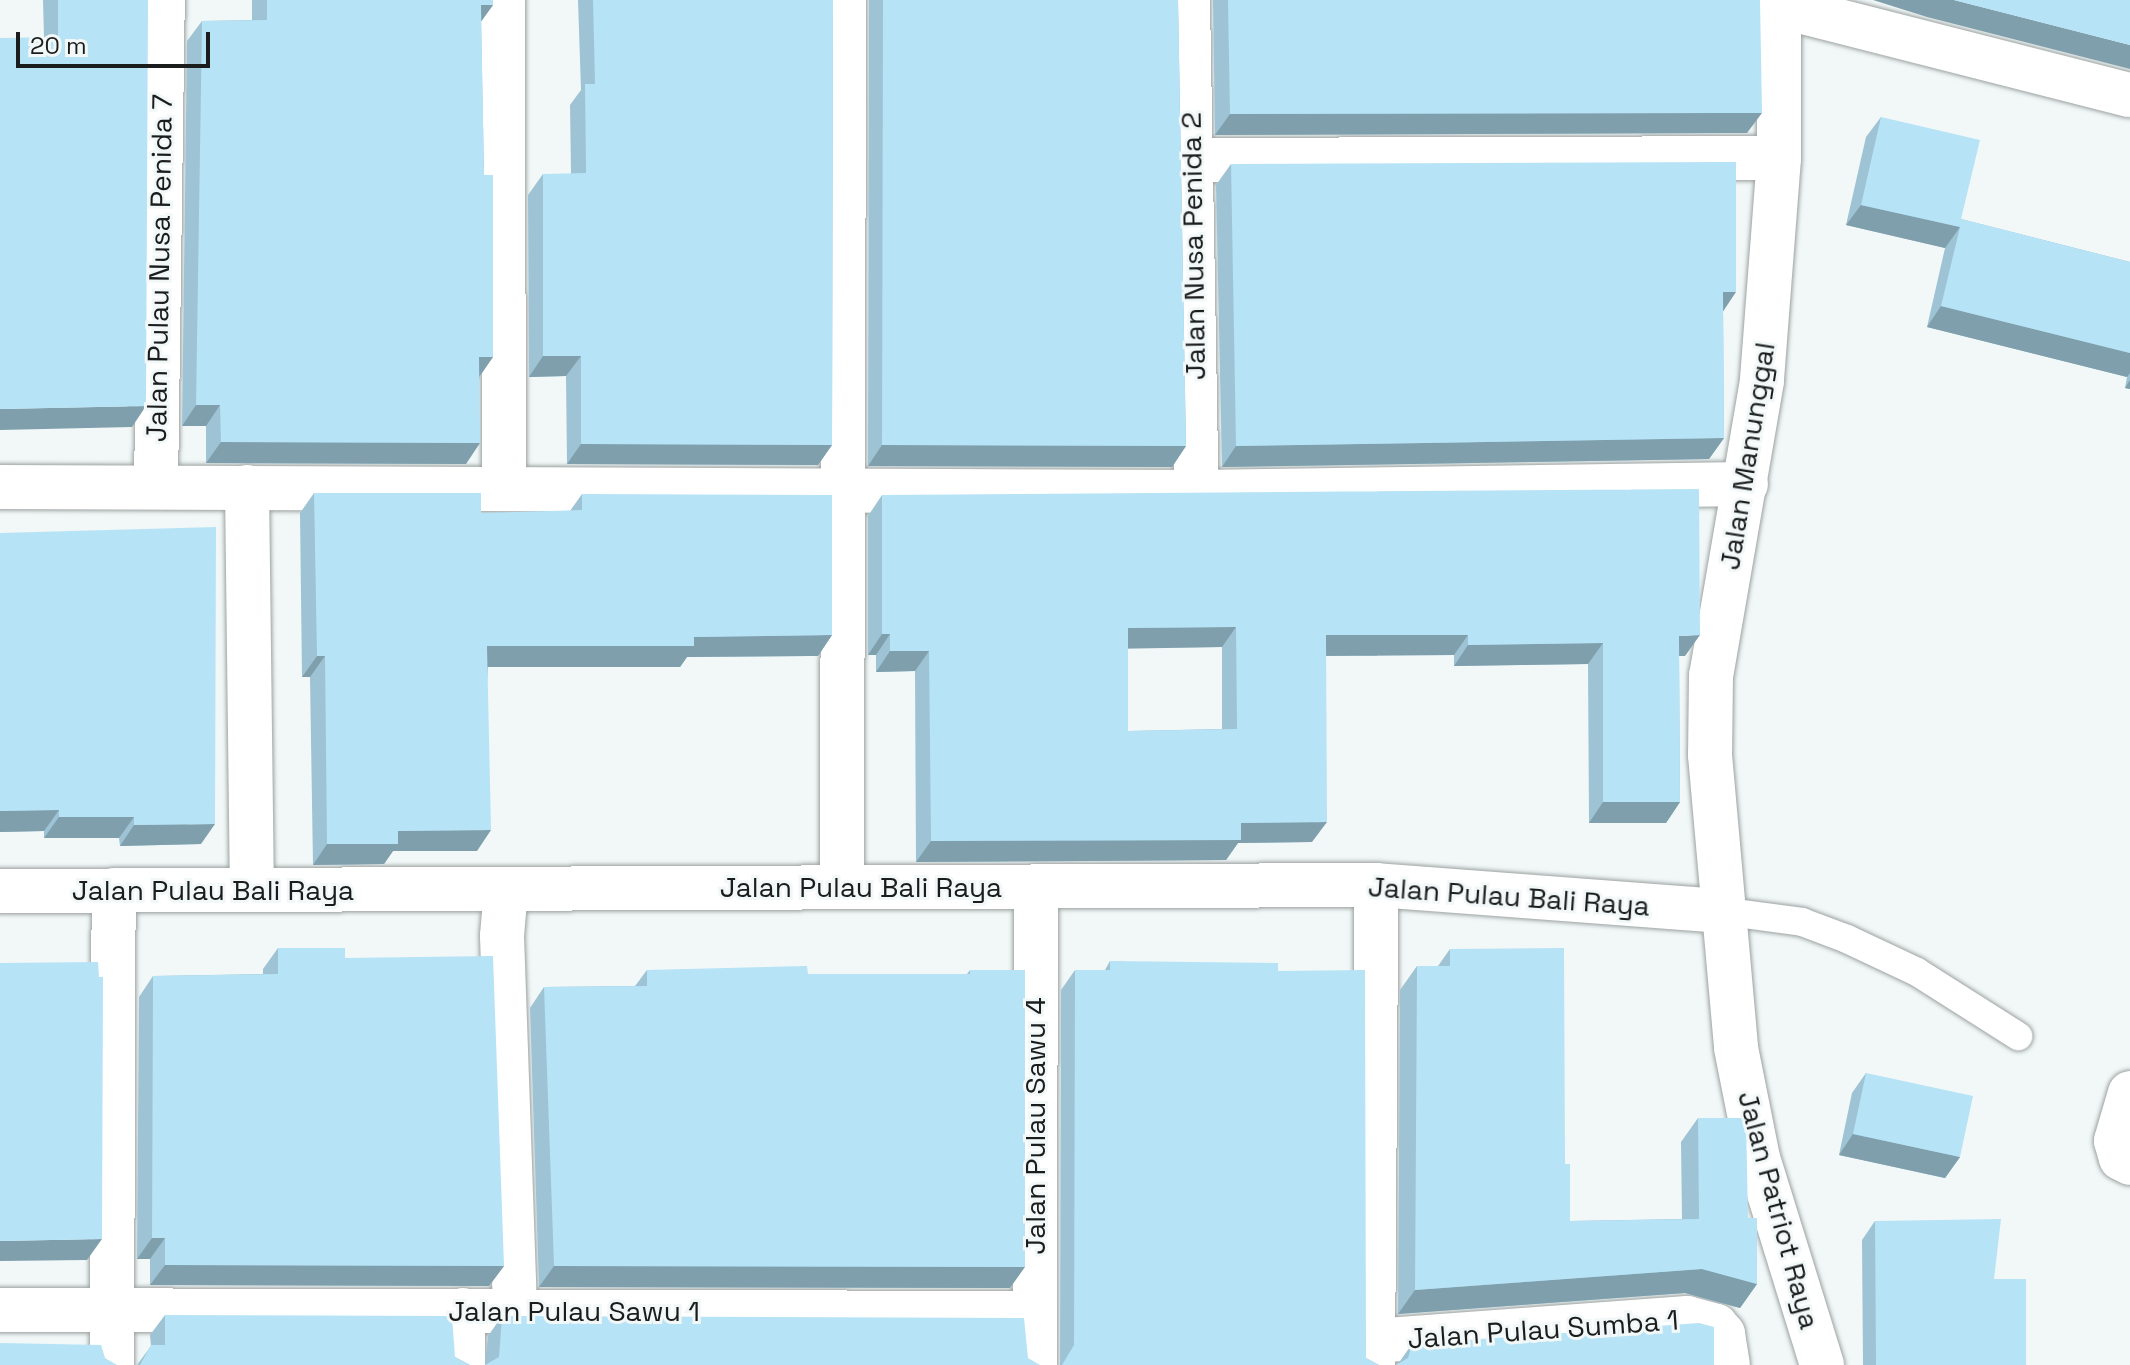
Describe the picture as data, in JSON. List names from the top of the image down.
{
  "streets": {
    "street": [
      "Jalan Nusa Penida 2",
      "Jalan Pulau Nusa Penida 7",
      "Jalan Manunggal",
      "Jalan Pulau Bali Raya",
      "Jalan Pulau Sawu 4",
      "Jalan Patriot Raya",
      "Jalan Pulau Sawu 1",
      "Jalan Pulau Sumba 1"
    ]
  },
  "crossings": [
    ["Jalan Manunggal", "Jalan Pulau Bali Raya"],
    ["Jalan Manunggal", "Jalan Patriot Raya"],
    ["Jalan Pulau Bali Raya", "Jalan Pulau Sawu 4"],
    ["Jalan Pulau Bali Raya", "Jalan Patriot Raya"],
    ["Jalan Pulau Sawu 4", "Jalan Pulau Sawu 1"]
  ],
  "scale_bar": "20 m"
}
